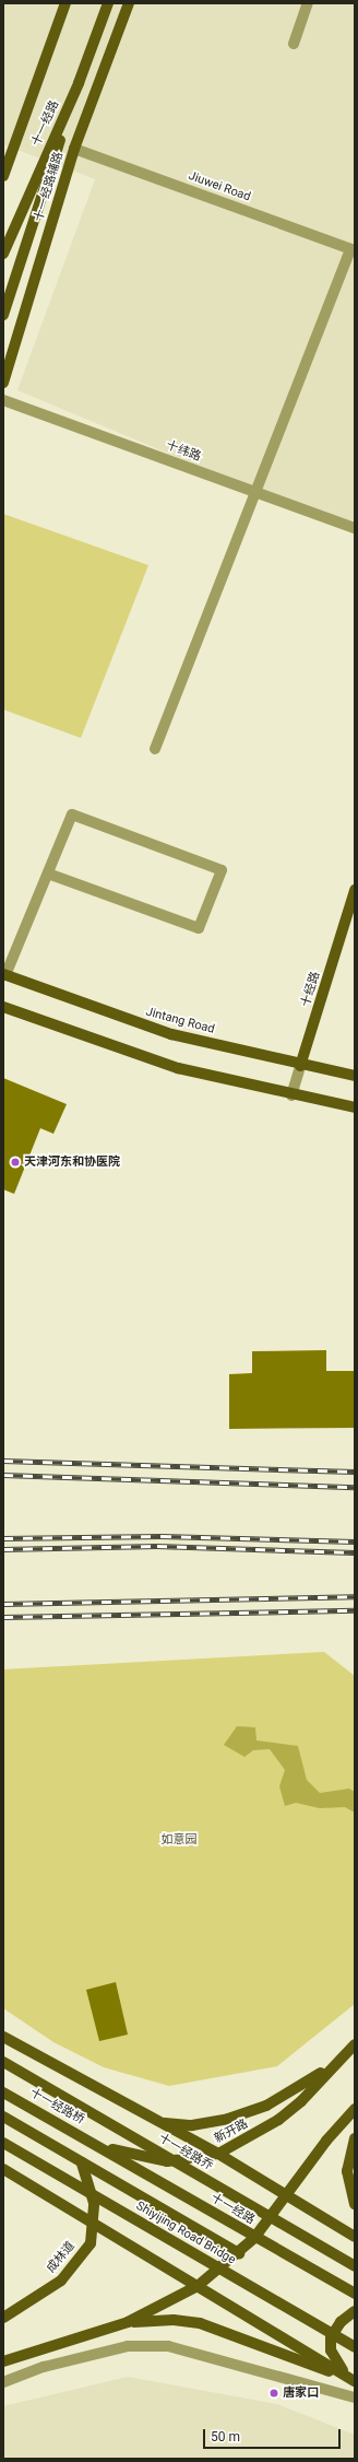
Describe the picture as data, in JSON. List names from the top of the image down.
{
  "streets": {
    "main road": [
      "十一经路",
      "十一经路辅路",
      "十经路",
      "Jintang Road",
      "十一经路桥",
      "新开路",
      "十一经路乔",
      "Shiyijing Road Bridge",
      "成林道"
    ],
    "street": ["Jiuwei Road", "十纬路"]
  },
  "crossings": [
    ["十一经路", "十一经路桥"],
    ["十一经路", "新开路"],
    ["十一经路辅路", "Jiuwei Road"],
    ["十经路", "Jintang Road"],
    ["十一经路桥", "新开路"]
  ],
  "parks": ["如意园"],
  "places": ["天津河东和协医院", "唐家口"],
  "scale_bar": "50 m"
}
